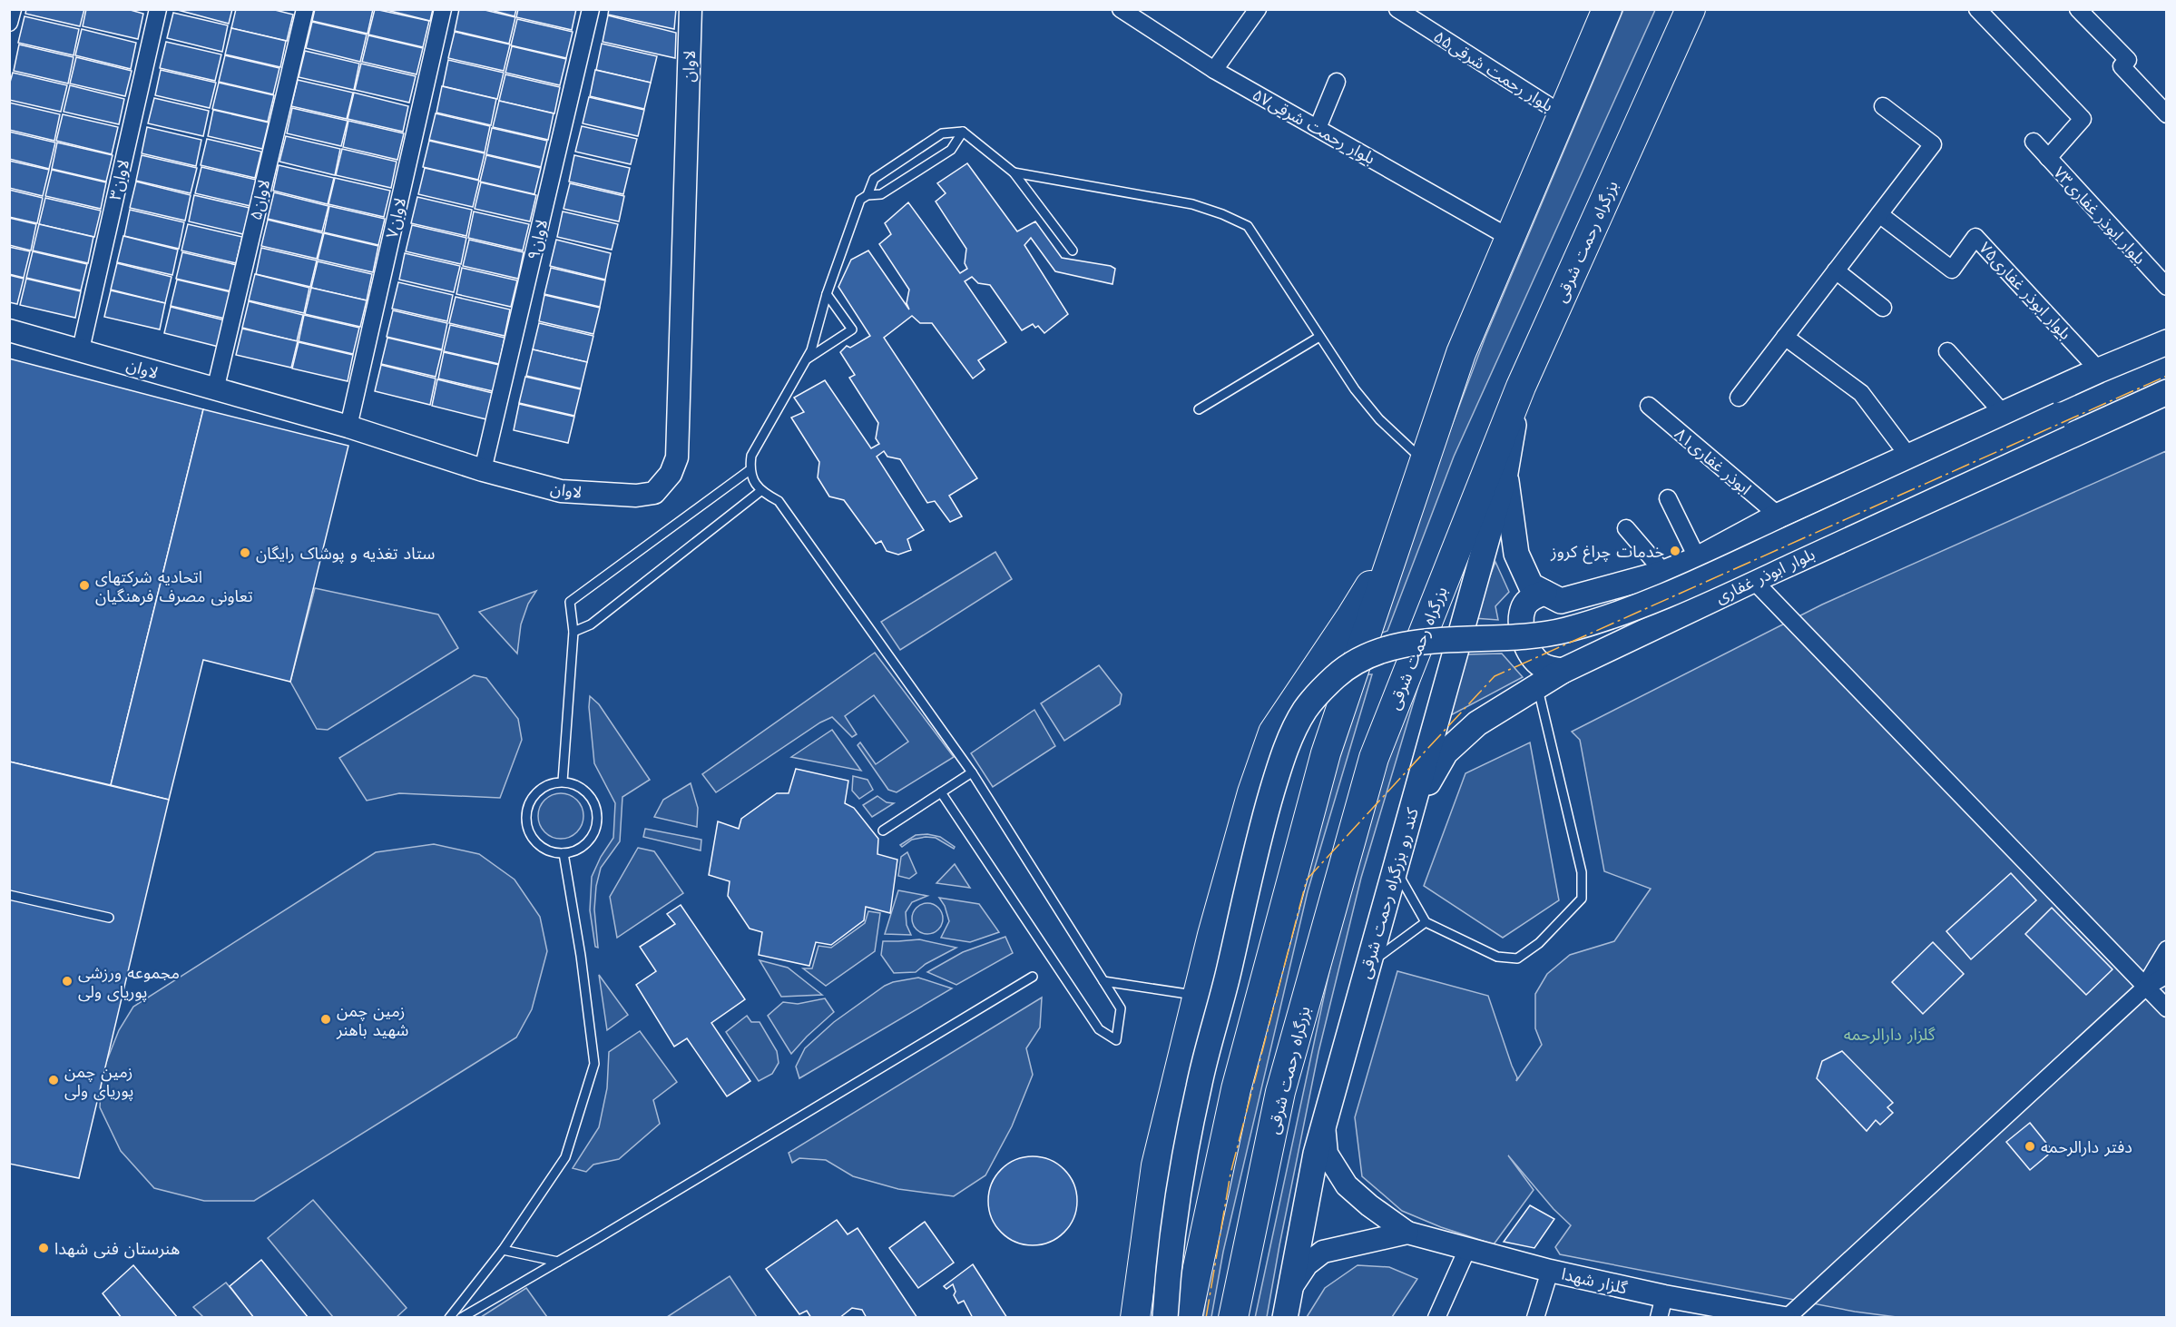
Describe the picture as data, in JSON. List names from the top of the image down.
{
  "streets": {
    "highway": ["بزرگراه رحمت شرقی"],
    "main road": ["بلوار ابوذر غفاری", "کند رو بزرگراه رحمت شرقی"],
    "street": [
      "لاوان",
      "بلوار رحمت شرقی۵۵",
      "۵۷بلوار رحمت شرقی",
      "۳لاوان",
      "۵لاوان",
      "بلوار ابوذر غفاری۷۳",
      "۷لاوان",
      "۹لاوان",
      "بلوار ابوذر غفاری۷۵",
      "۸۱ابوذر غفاری",
      "گلزار شهدا"
    ]
  },
  "crossings": [
    ["لاوان", "۳لاوان"],
    ["لاوان", "۵لاوان"],
    ["لاوان", "۷لاوان"],
    ["لاوان", "۹لاوان"],
    ["بلوار ابوذر غفاری", "کند رو بزرگراه رحمت شرقی"],
    ["کند رو بزرگراه رحمت شرقی", "گلزار شهدا"]
  ],
  "parks": ["گلزار دارالرحمه"],
  "places": [
    "خدمات چراغ کروز",
    "ستاد تغذیه و پوشاک رایگان",
    "اتحادیه شرکتهای تعاونی مصرف فرهنگیان",
    "مجموعه ورزشی پوریای ولی",
    "زمین چمن شهید باهنر",
    "زمین چمن پوریای ولی",
    "دفتر دارالرحمه",
    "هنرستان فنی شهدا"
  ]
}
